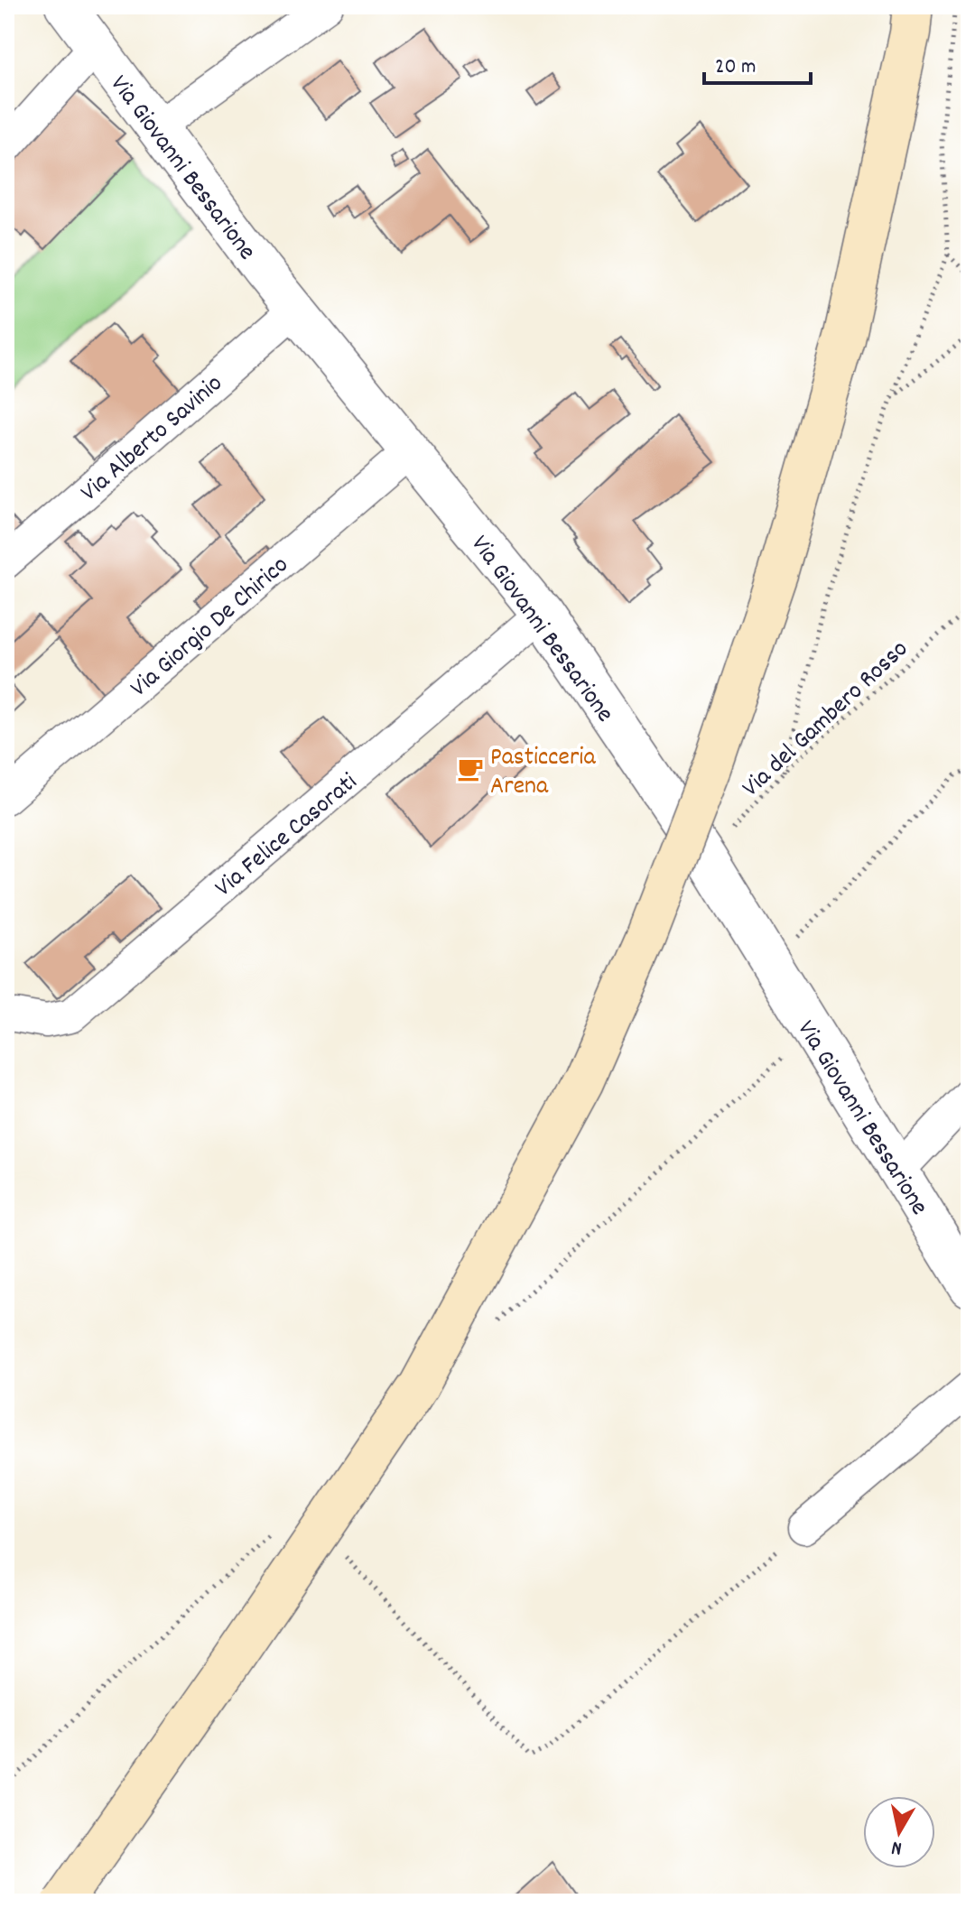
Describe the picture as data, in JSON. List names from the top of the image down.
{
  "streets": {
    "street": [
      "Via Giovanni Bessarione",
      "Via Alberto Savinio",
      "Via Giorgio De Chirico",
      "Via Felice Casorati"
    ],
    "path": ["Via del Gambero Rosso"]
  },
  "crossings": [
    ["Via Giovanni Bessarione", "Via Alberto Savinio"],
    ["Via Giovanni Bessarione", "Via Giorgio De Chirico"],
    ["Via Giovanni Bessarione", "Via del Gambero Rosso"],
    ["Via Giovanni Bessarione", "Via Felice Casorati"]
  ],
  "places": {
    "cafe": ["Pasticceria Arena"]
  },
  "scale_bar": "20 m",
  "north": "bottom"
}
